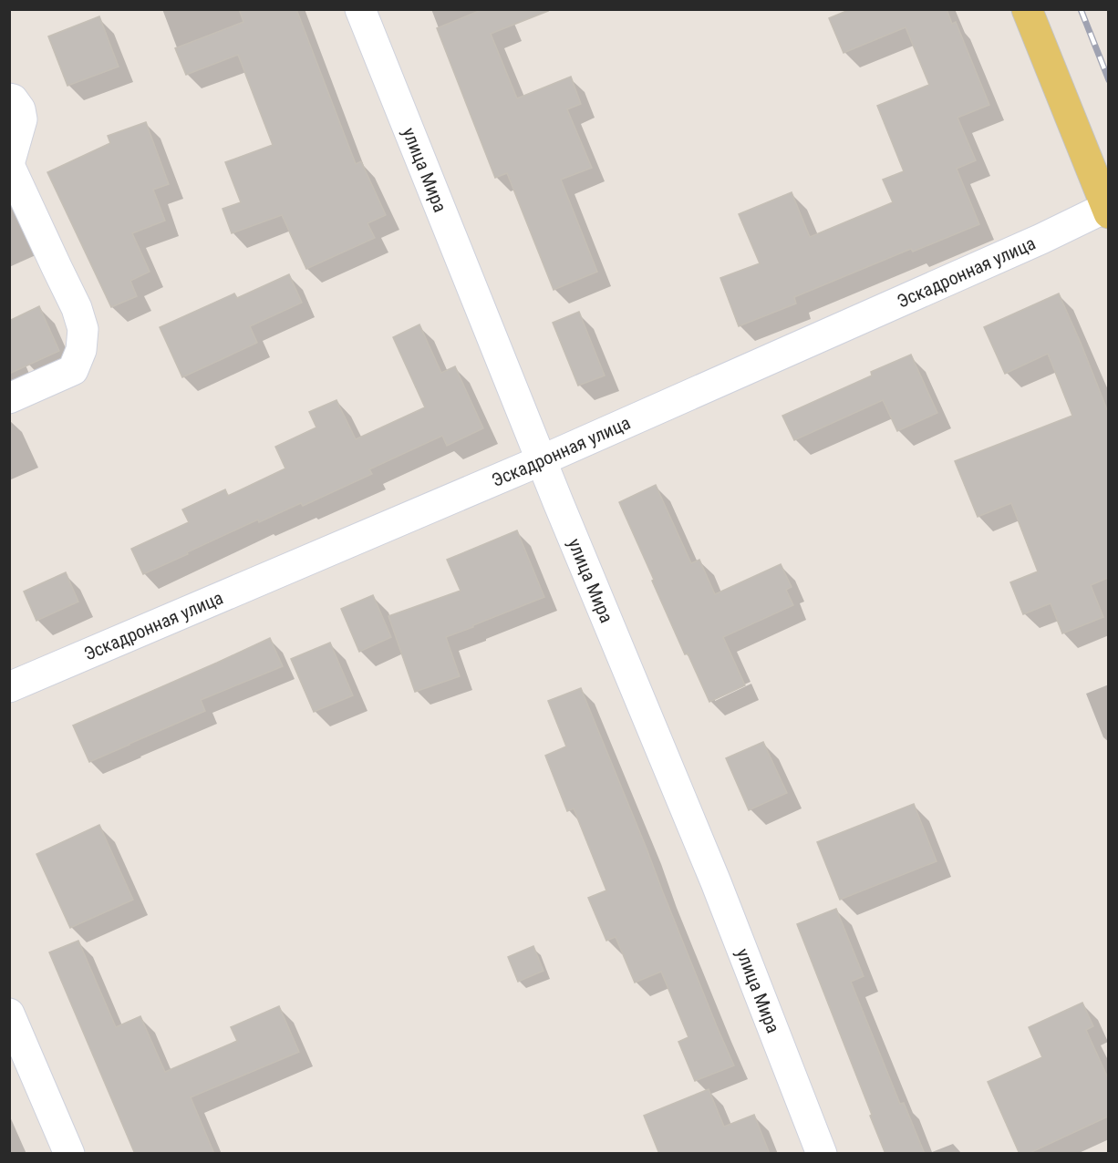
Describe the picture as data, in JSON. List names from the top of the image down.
{
  "streets": {
    "street": ["улица Мира", "Эскадронная улица"]
  },
  "crossings": [
    ["улица Мира", "Эскадронная улица"]
  ]
}
